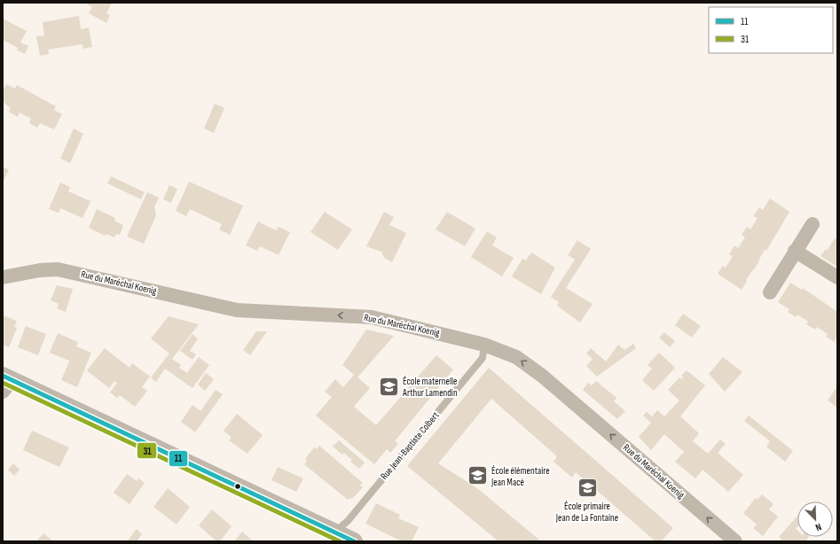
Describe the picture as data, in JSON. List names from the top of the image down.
{
  "streets": {
    "street": ["Rue du Maréchal Koenig"],
    "lane": ["Rue Jean-Baptiste Colbert"]
  },
  "crossings": [
    ["Rue du Maréchal Koenig", "Rue Jean-Baptiste Colbert"]
  ],
  "one_way": ["Rue du Maréchal Koenig"],
  "places": {
    "school or university": ["École maternelle Arthur Lamendin", "École élémentaire Jean Macé", "École primaire Jean de La Fontaine"]
  },
  "lines": ["transit line 11", "transit line 31"],
  "legend": ["11", "31"],
  "north": "bottom right"
}
